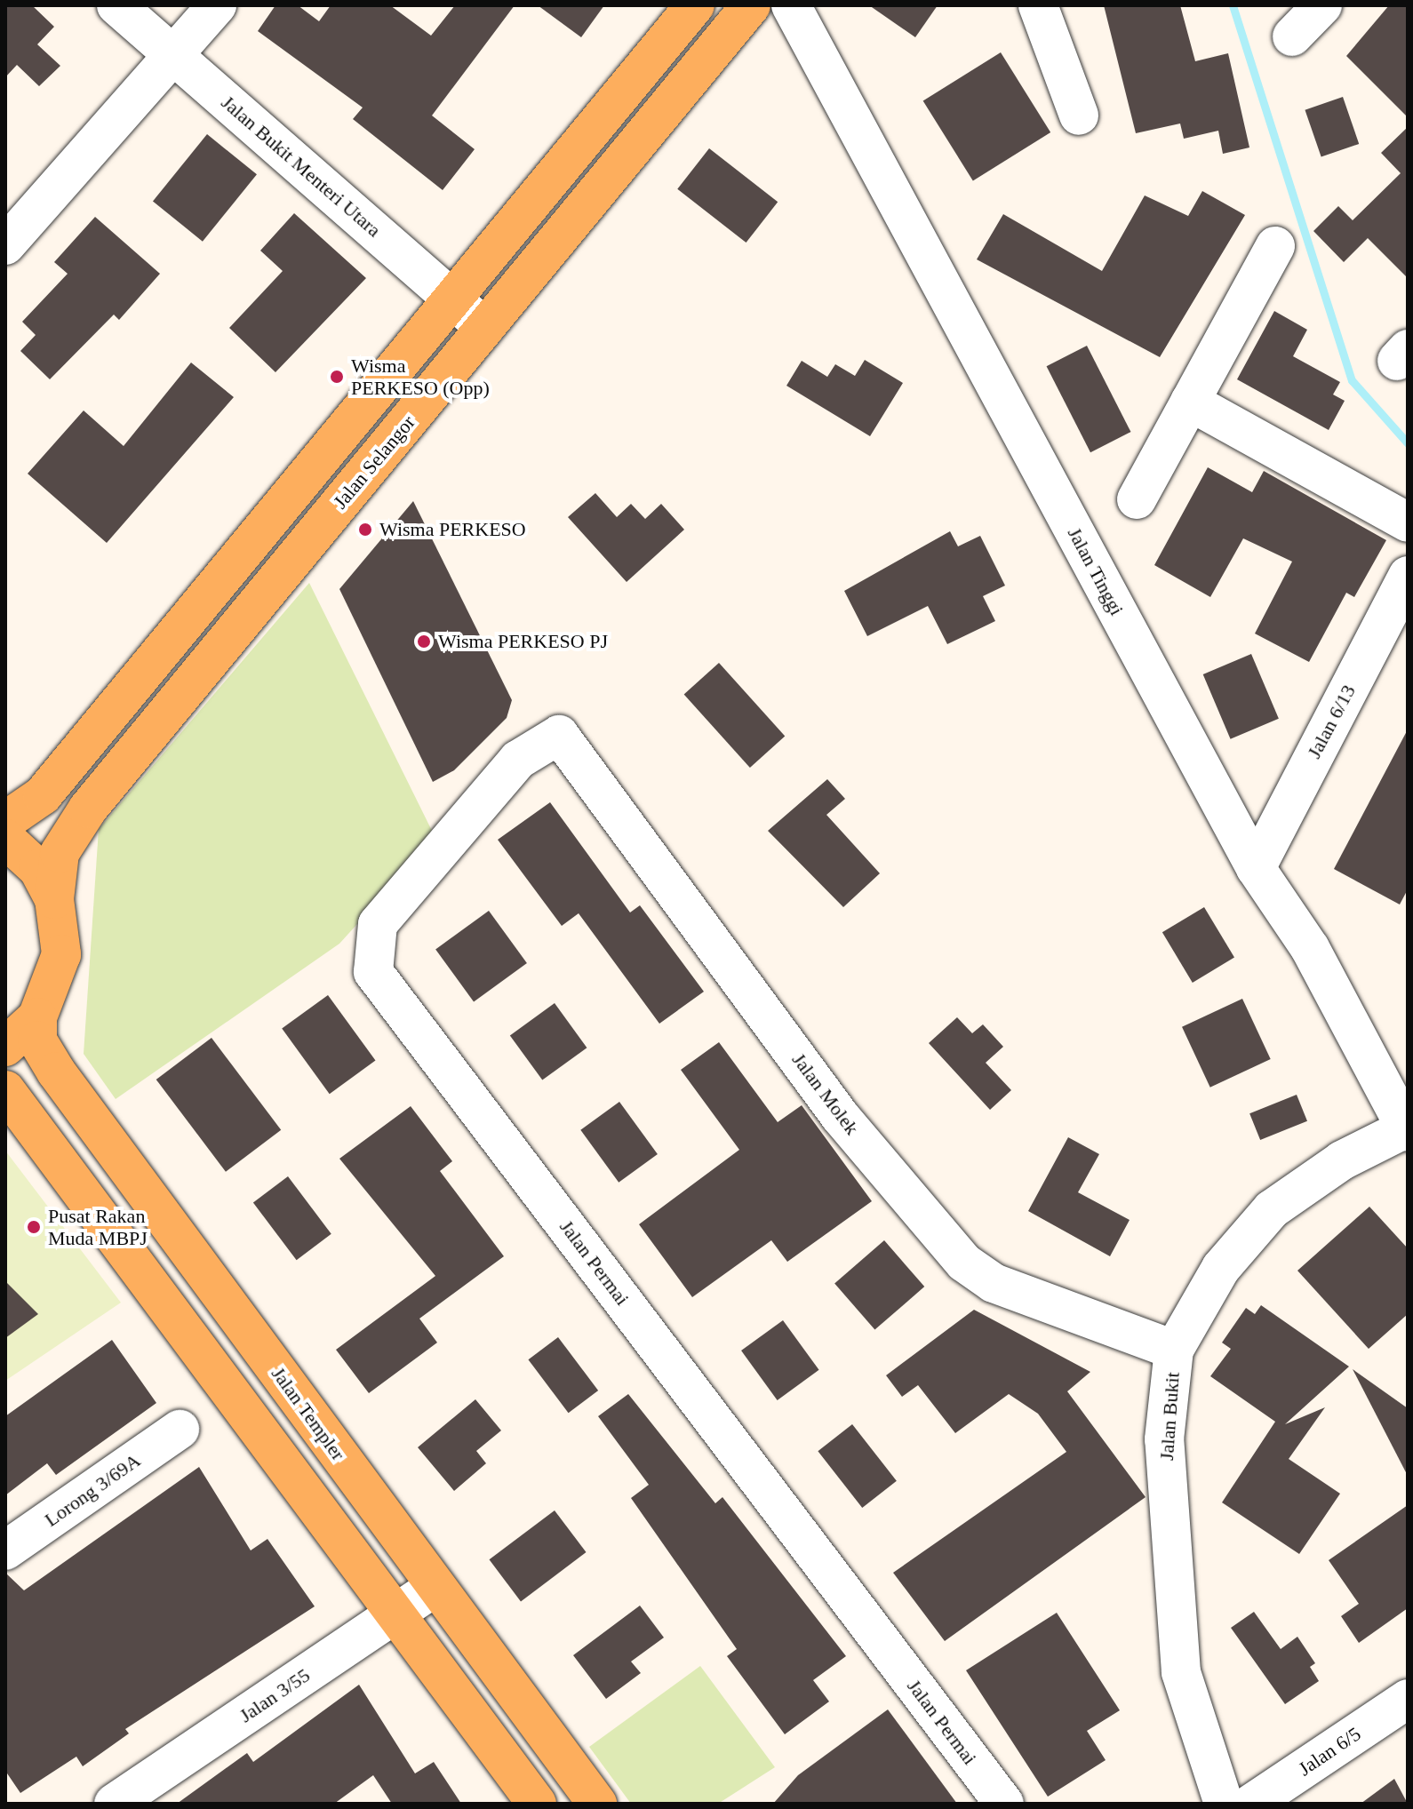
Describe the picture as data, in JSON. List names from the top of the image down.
{
  "streets": {
    "main road": ["Jalan Selangor", "Jalan Templer"],
    "street": [
      "Jalan Bukit Menteri Utara",
      "Jalan Tinggi",
      "Jalan 6/13",
      "Jalan Molek",
      "Jalan Permai",
      "Jalan Bukit",
      "Lorong 3/69A",
      "Jalan 3/55",
      "Jalan 6/5"
    ]
  },
  "crossings": [
    ["Jalan Bukit Menteri Utara", "Jalan Selangor"],
    ["Jalan Tinggi", "Jalan 6/13"],
    ["Jalan Tinggi", "Jalan Bukit"],
    ["Jalan Molek", "Jalan Permai"],
    ["Jalan Molek", "Jalan Bukit"],
    ["Jalan Templer", "Jalan 3/55"]
  ],
  "places": [
    "Wisma PERKESO (Opp)",
    "Wisma PERKESO",
    "Wisma PERKESO PJ",
    "Pusat Rakan Muda MBPJ"
  ]
}
